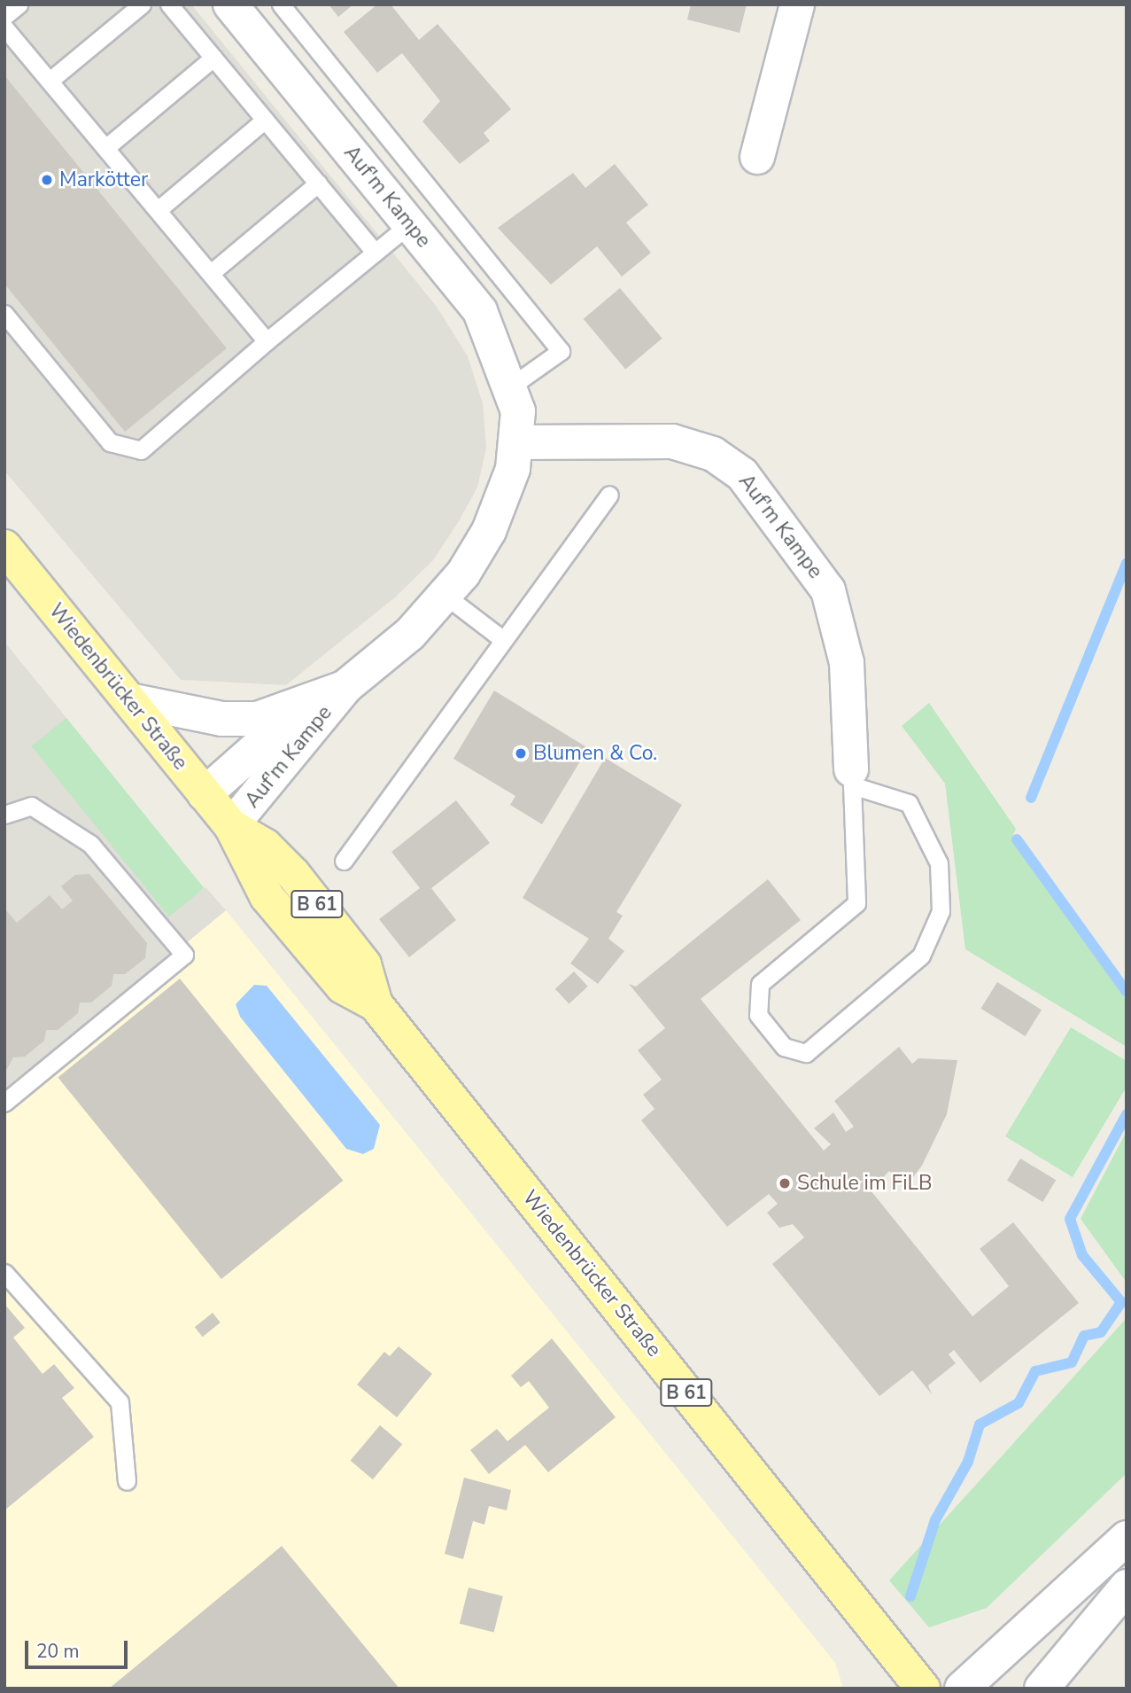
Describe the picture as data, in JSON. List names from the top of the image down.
{
  "streets": {
    "main road": ["Wiedenbrücker Straße", "B 61"],
    "street": ["Auf'm Kampe"]
  },
  "crossings": [
    ["Auf'm Kampe", "Wiedenbrücker Straße"]
  ],
  "places": ["Markötter", "Blumen & Co.", "Schule im FiLB"],
  "scale_bar": "20 m"
}
